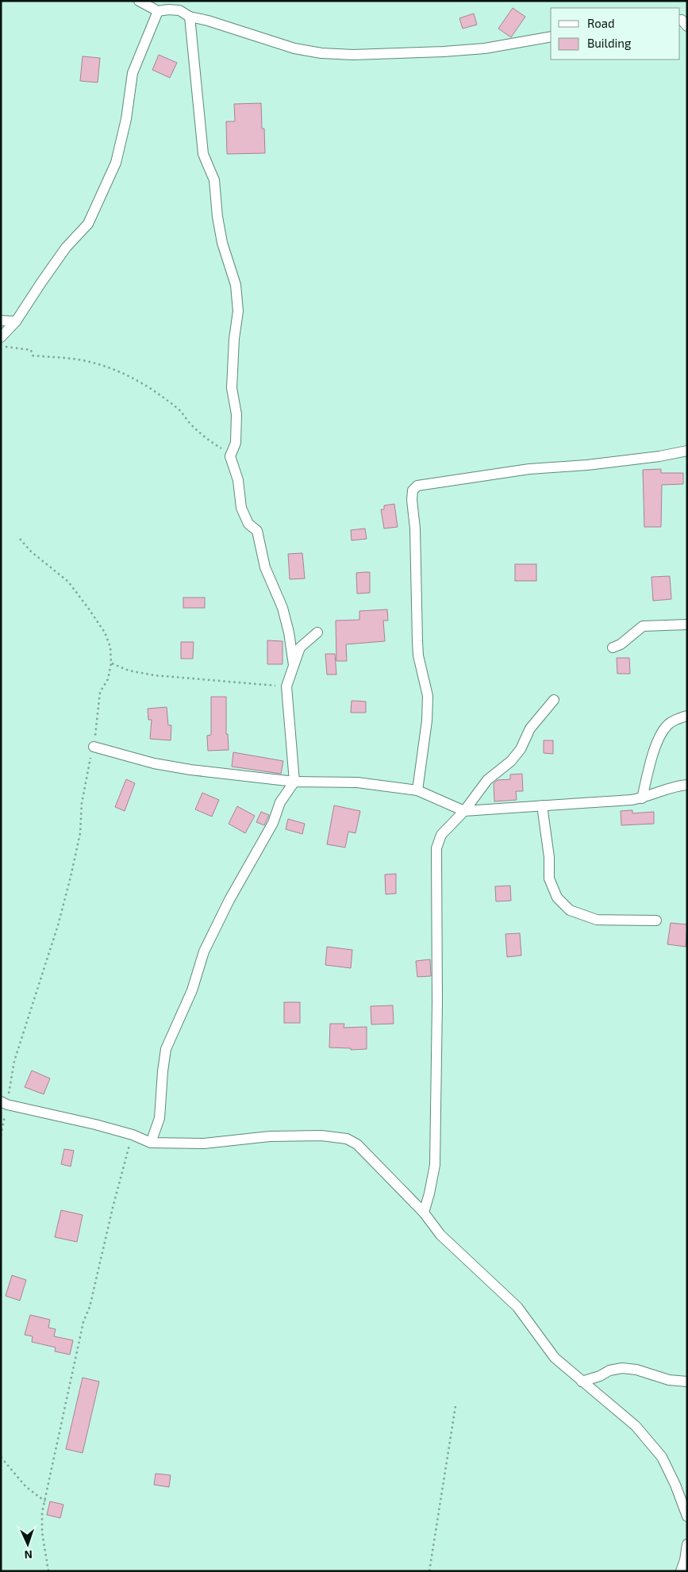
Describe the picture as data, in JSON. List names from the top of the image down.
{
  "legend": ["Road", "Building"],
  "north": "bottom"
}
